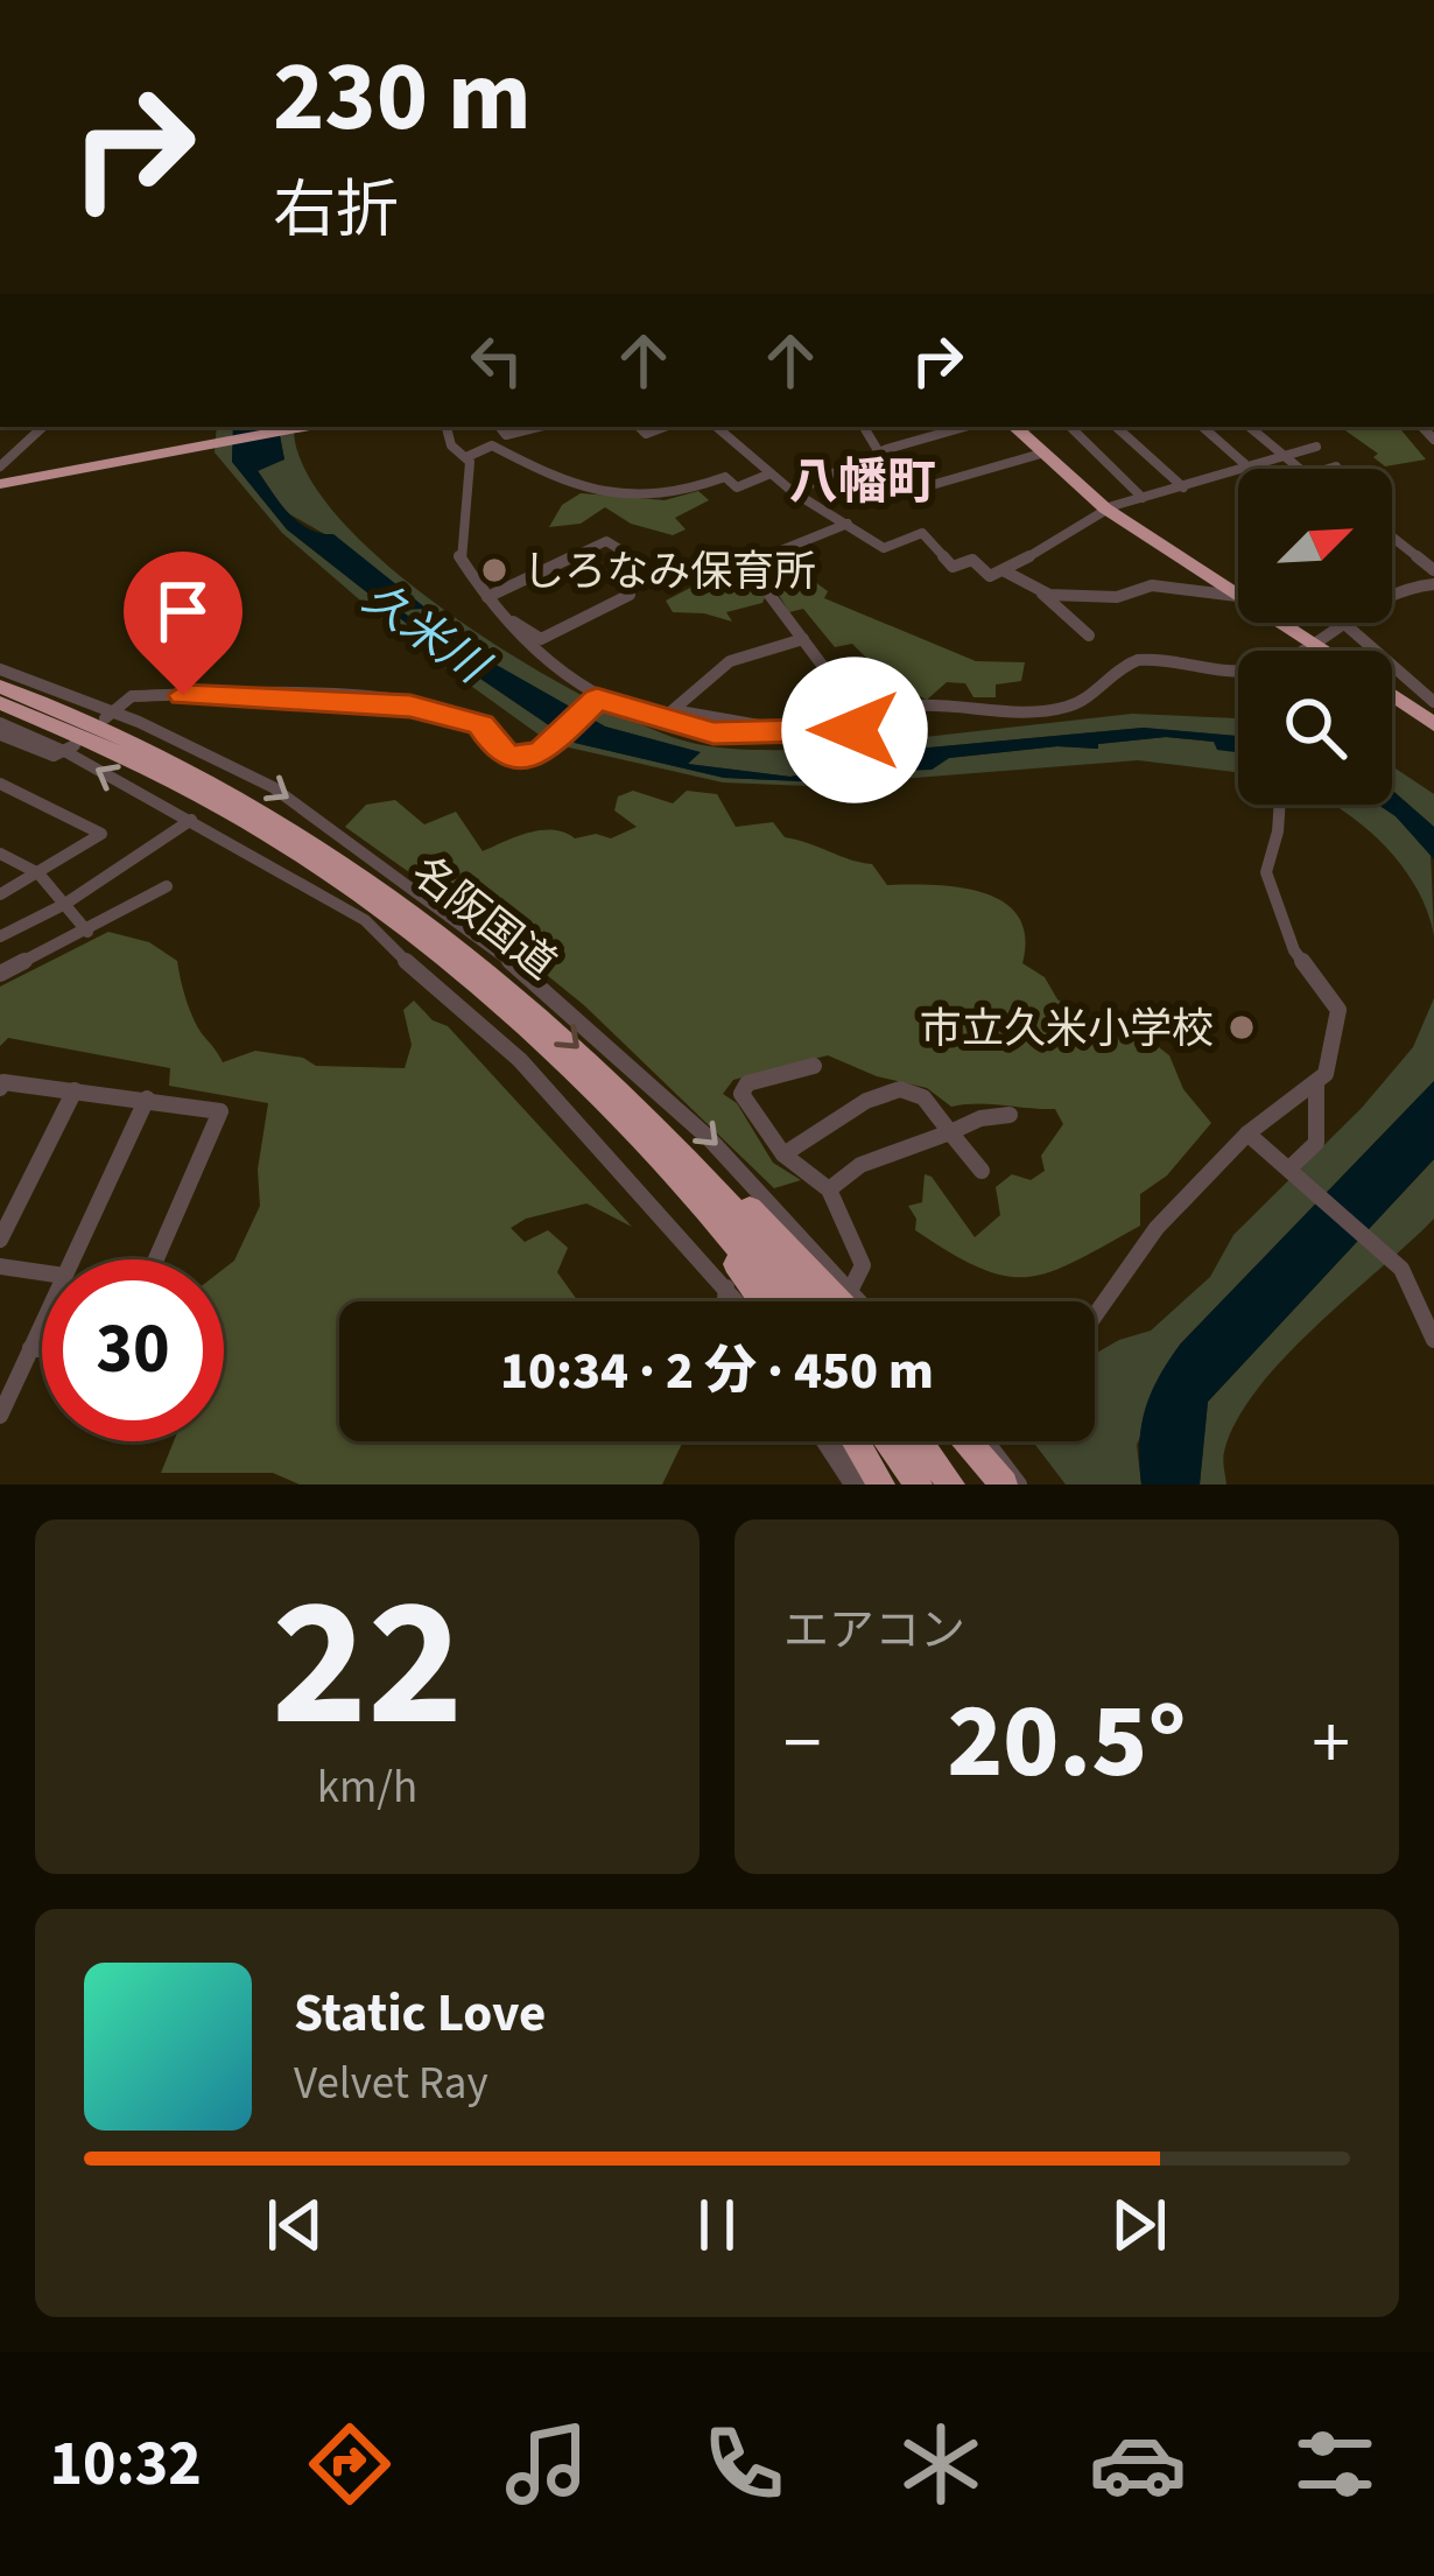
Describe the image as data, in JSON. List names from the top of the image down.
{
  "streets": {
    "highway": ["名阪国道"]
  },
  "districts": ["八幡町"],
  "water": ["久米川"],
  "places": ["しろなみ保育所", "市立久米小学校"],
  "north": "top right",
  "page": {
    "turn": ["230 m", "右折"],
    "limit": "30",
    "trip": "10:34 · 2 分 · 450 m",
    "tile": [
      ["22", "km/h"],
      "エアコン"
    ],
    "heat": ["−", "20.5°", "+"],
    "song": ["Static Love", "Velvet Ray"],
    "tabs": "10:32"
  }
}
